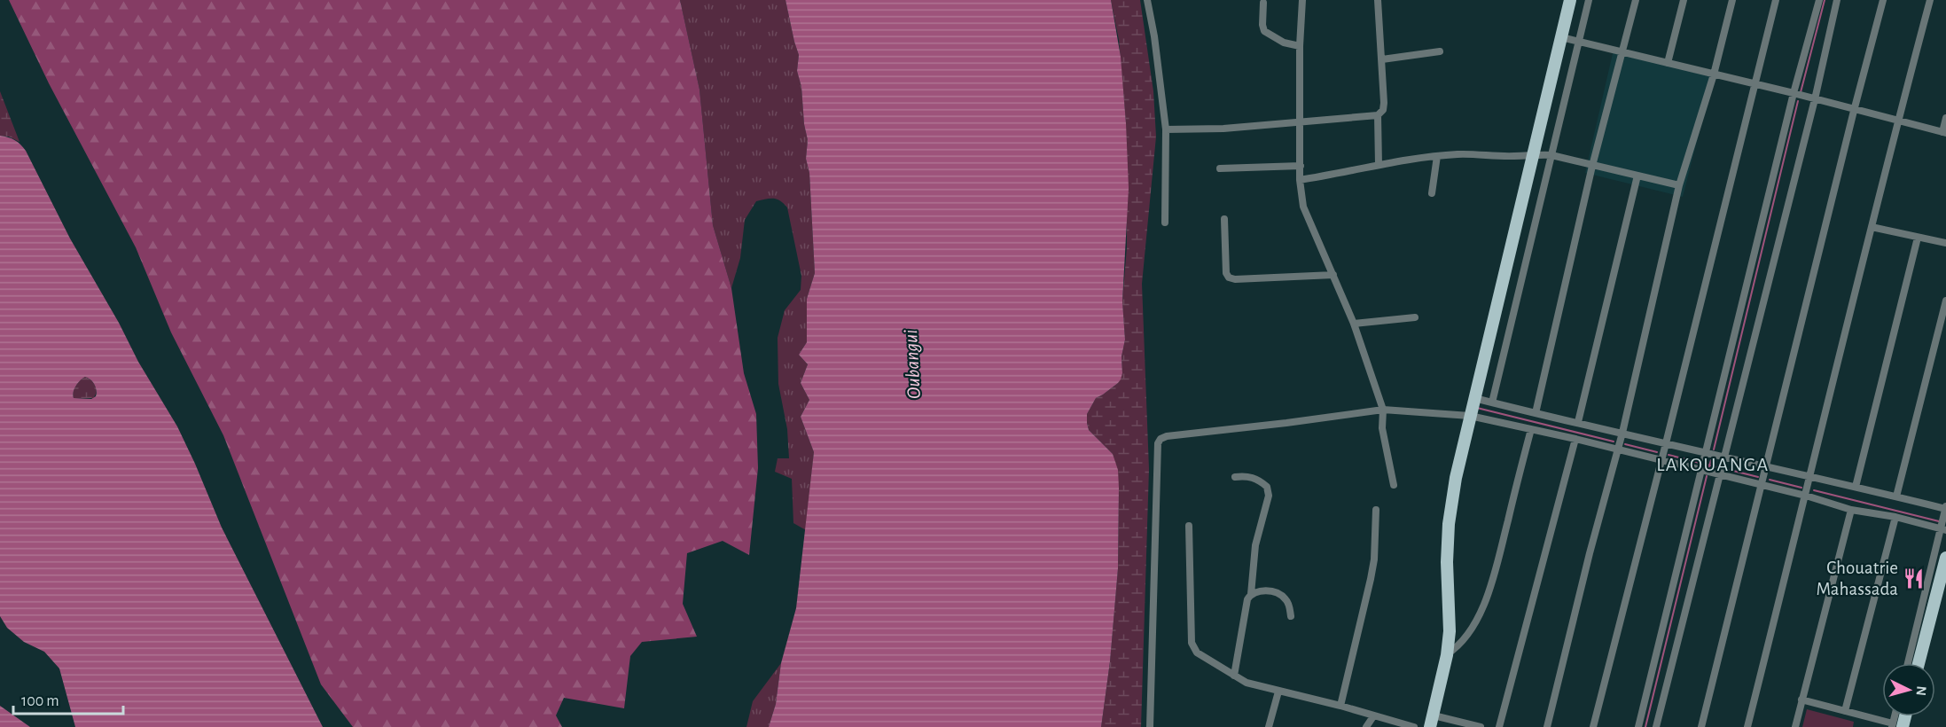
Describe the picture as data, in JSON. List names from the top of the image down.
{
  "districts": ["LAKOUANGA"],
  "water": ["Oubangui"],
  "places": {
    "restaurant": ["Chouatrie Mahassada"]
  },
  "scale_bar": "100 m",
  "north": "right"
}
